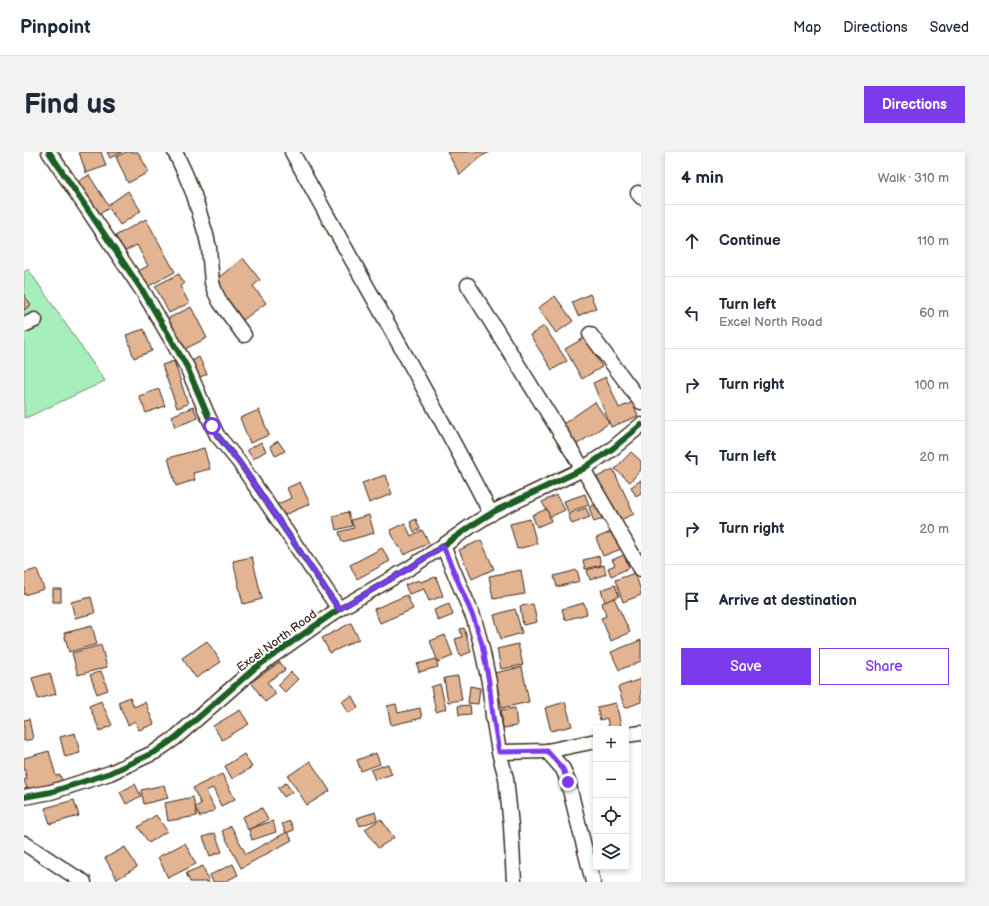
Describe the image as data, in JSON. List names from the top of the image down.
{
  "streets": {
    "street": ["Excel North Road"]
  },
  "page": {
    "header": "Pinpoint",
    "nav": ["Map", "Directions", "Saved"],
    "buttons": [
      "Directions",
      ["Save", "Share"]
    ],
    "title": "Find us",
    "heading": ["4 min", "Walk · 310 m"],
    "list": [
      ["Continue", "110 m"],
      ["Turn left", "Excel North Road", "60 m"],
      ["Turn right", "100 m"],
      ["Turn left", "20 m"],
      ["Turn right", "20 m"],
      "Arrive at destination"
    ],
    "map_buttons": ["+", "−"]
  }
}
